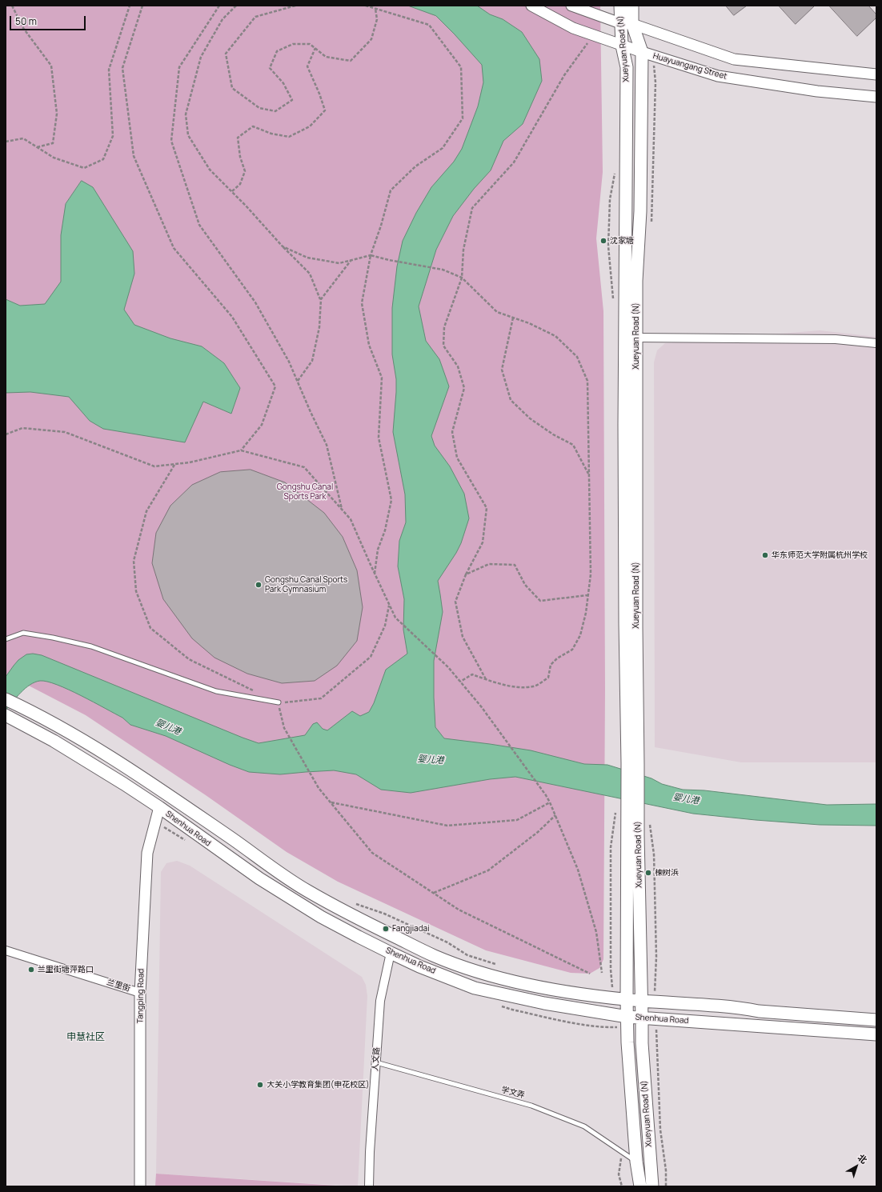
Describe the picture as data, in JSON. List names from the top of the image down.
{
  "streets": {
    "main road": ["Xueyuan Road (N)", "Shenhua Road"],
    "street": [
      "Huayuangang Street",
      "兰里街",
      "Tangping Road",
      "人文路"
    ],
    "lane": ["学文弄"]
  },
  "crossings": [
    ["Xueyuan Road (N)", "Huayuangang Street"],
    ["Xueyuan Road (N)", "Shenhua Road"],
    ["Xueyuan Road (N)", "学文弄"],
    ["Shenhua Road", "Tangping Road"],
    ["Shenhua Road", "人文路"],
    ["兰里街", "Tangping Road"],
    ["人文路", "学文弄"]
  ],
  "districts": ["申慧社区"],
  "water": ["婴儿港"],
  "parks": ["Gongshu Canal Sports Park"],
  "places": [
    "沈家塘",
    "华东师范大学附属杭州学校",
    "Gongshu Canal Sports Park Gymnasium",
    "楝树浜",
    "Fangjiadai",
    "兰里街塘萍路口",
    "大关小学教育集团(申花校区)"
  ],
  "scale_bar": "50 m",
  "north": "top right"
}
